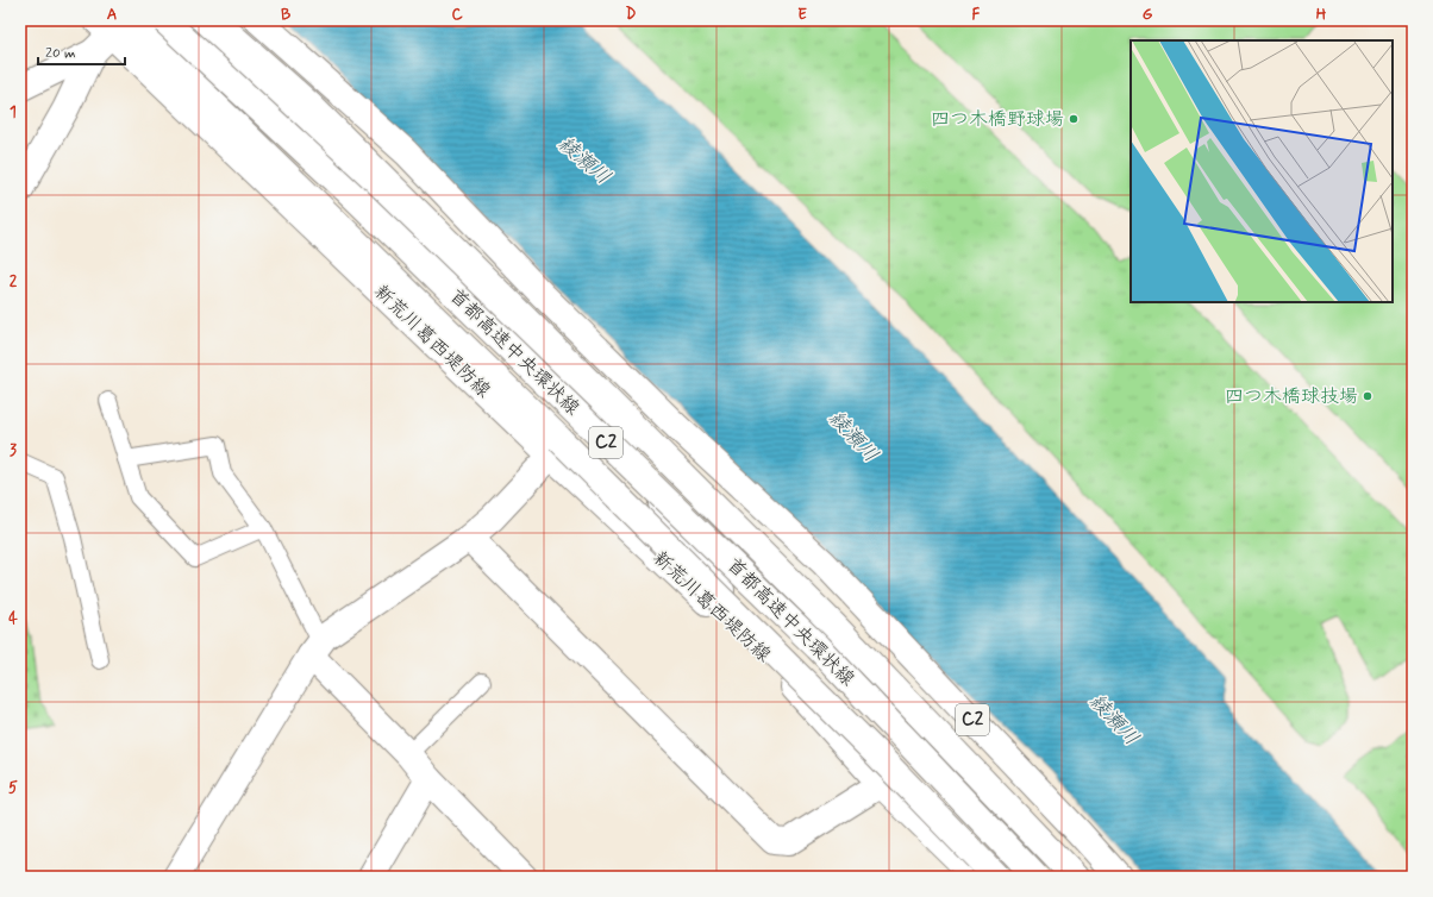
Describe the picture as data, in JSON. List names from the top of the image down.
{
  "streets": {
    "main road": ["新荒川葛西堤防線", "首都高速中央環状線", "C2"]
  },
  "water": ["綾瀬川"],
  "places": ["四つ木橋野球場", "四つ木橋球技場"],
  "scale_bar": "20 m",
  "grid": {
    "columns": [
      "A",
      "B",
      "C",
      "D",
      "E",
      "F",
      "G",
      "H"
    ],
    "rows": [
      "1",
      "2",
      "3",
      "4",
      "5"
    ]
  }
}
